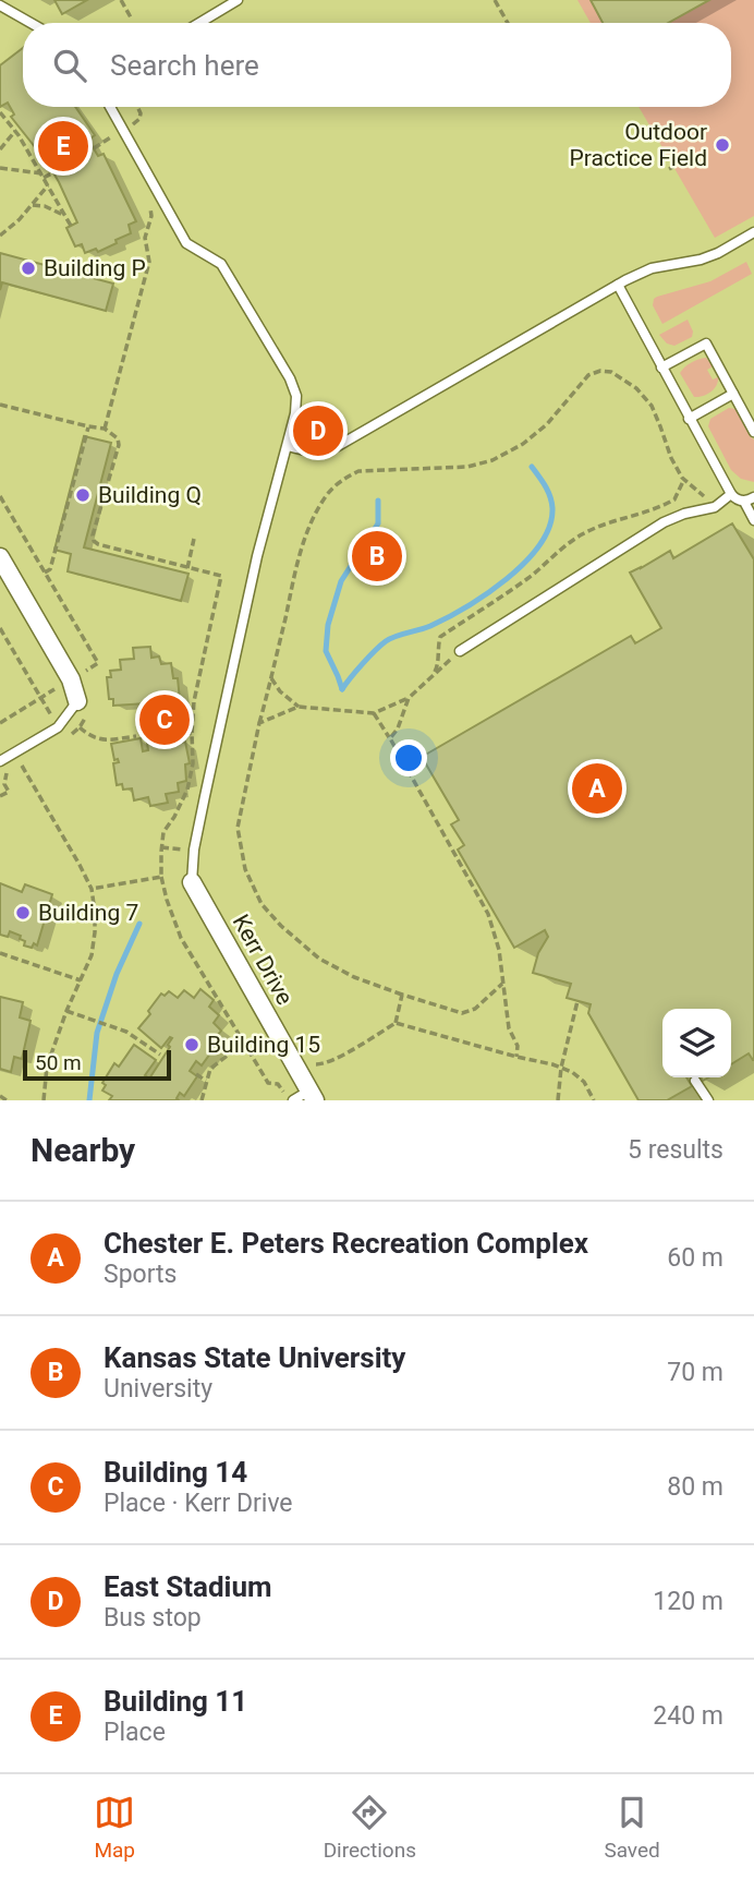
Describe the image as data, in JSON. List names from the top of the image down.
{
  "streets": {
    "street": ["Kerr Drive"]
  },
  "places": [
    "Outdoor Practice Field",
    "Building P",
    "Building Q",
    "Building 7",
    "Building 15"
  ],
  "scale_bar": "50 m",
  "page": {
    "search": "Search here",
    "pins": [
      "E",
      "D",
      "B",
      "C",
      "A"
    ],
    "scale": "50 m",
    "heading": ["Nearby", "5 results"],
    "list": [
      {
        "mark": "A",
        "name": "Chester E. Peters Recreation Complex",
        "note": "Sports",
        "value": "60 m"
      },
      {
        "mark": "B",
        "name": "Kansas State University",
        "note": "University",
        "value": "70 m"
      },
      {
        "mark": "C",
        "name": "Building 14",
        "note": "Place · Kerr Drive",
        "value": "80 m"
      },
      {
        "mark": "D",
        "name": "East Stadium",
        "note": "Bus stop",
        "value": "120 m"
      },
      {
        "mark": "E",
        "name": "Building 11",
        "note": "Place",
        "value": "240 m"
      }
    ],
    "nav": ["Map", "Directions", "Saved"]
  }
}
